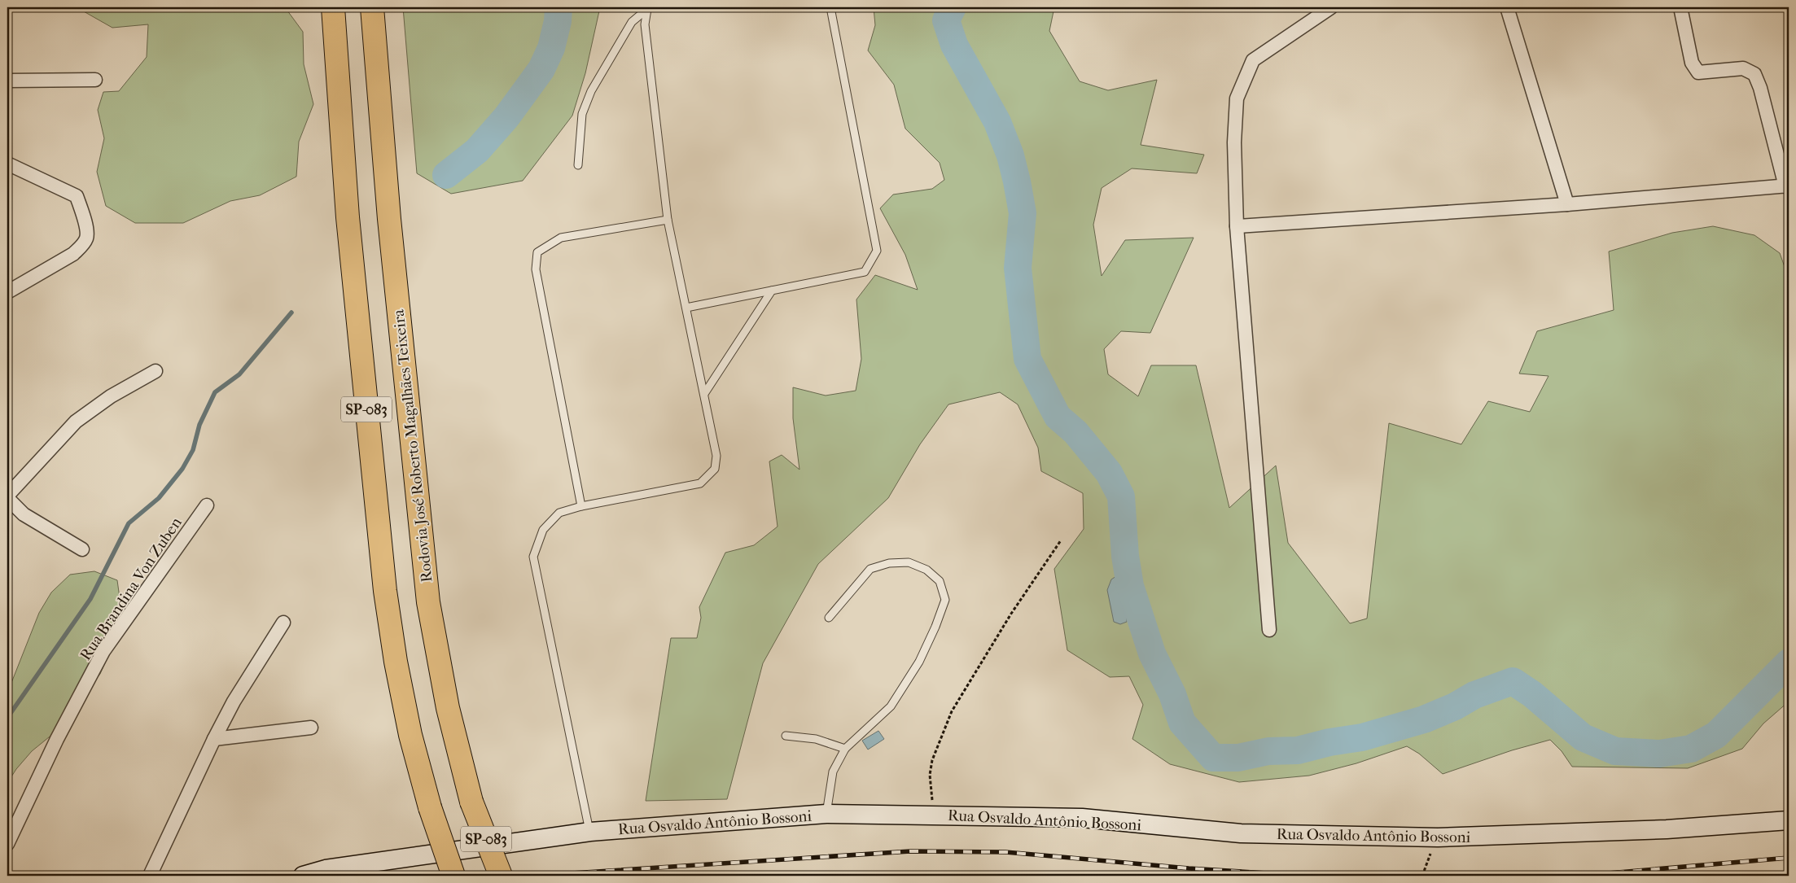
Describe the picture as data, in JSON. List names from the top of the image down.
{
  "streets": {
    "highway": ["SP-083", "Rodovia José Roberto Magalhães Teixeira"],
    "street": ["Rua Brandina Von Zuben", "Rua Osvaldo Antônio Bossoni"]
  }
}
